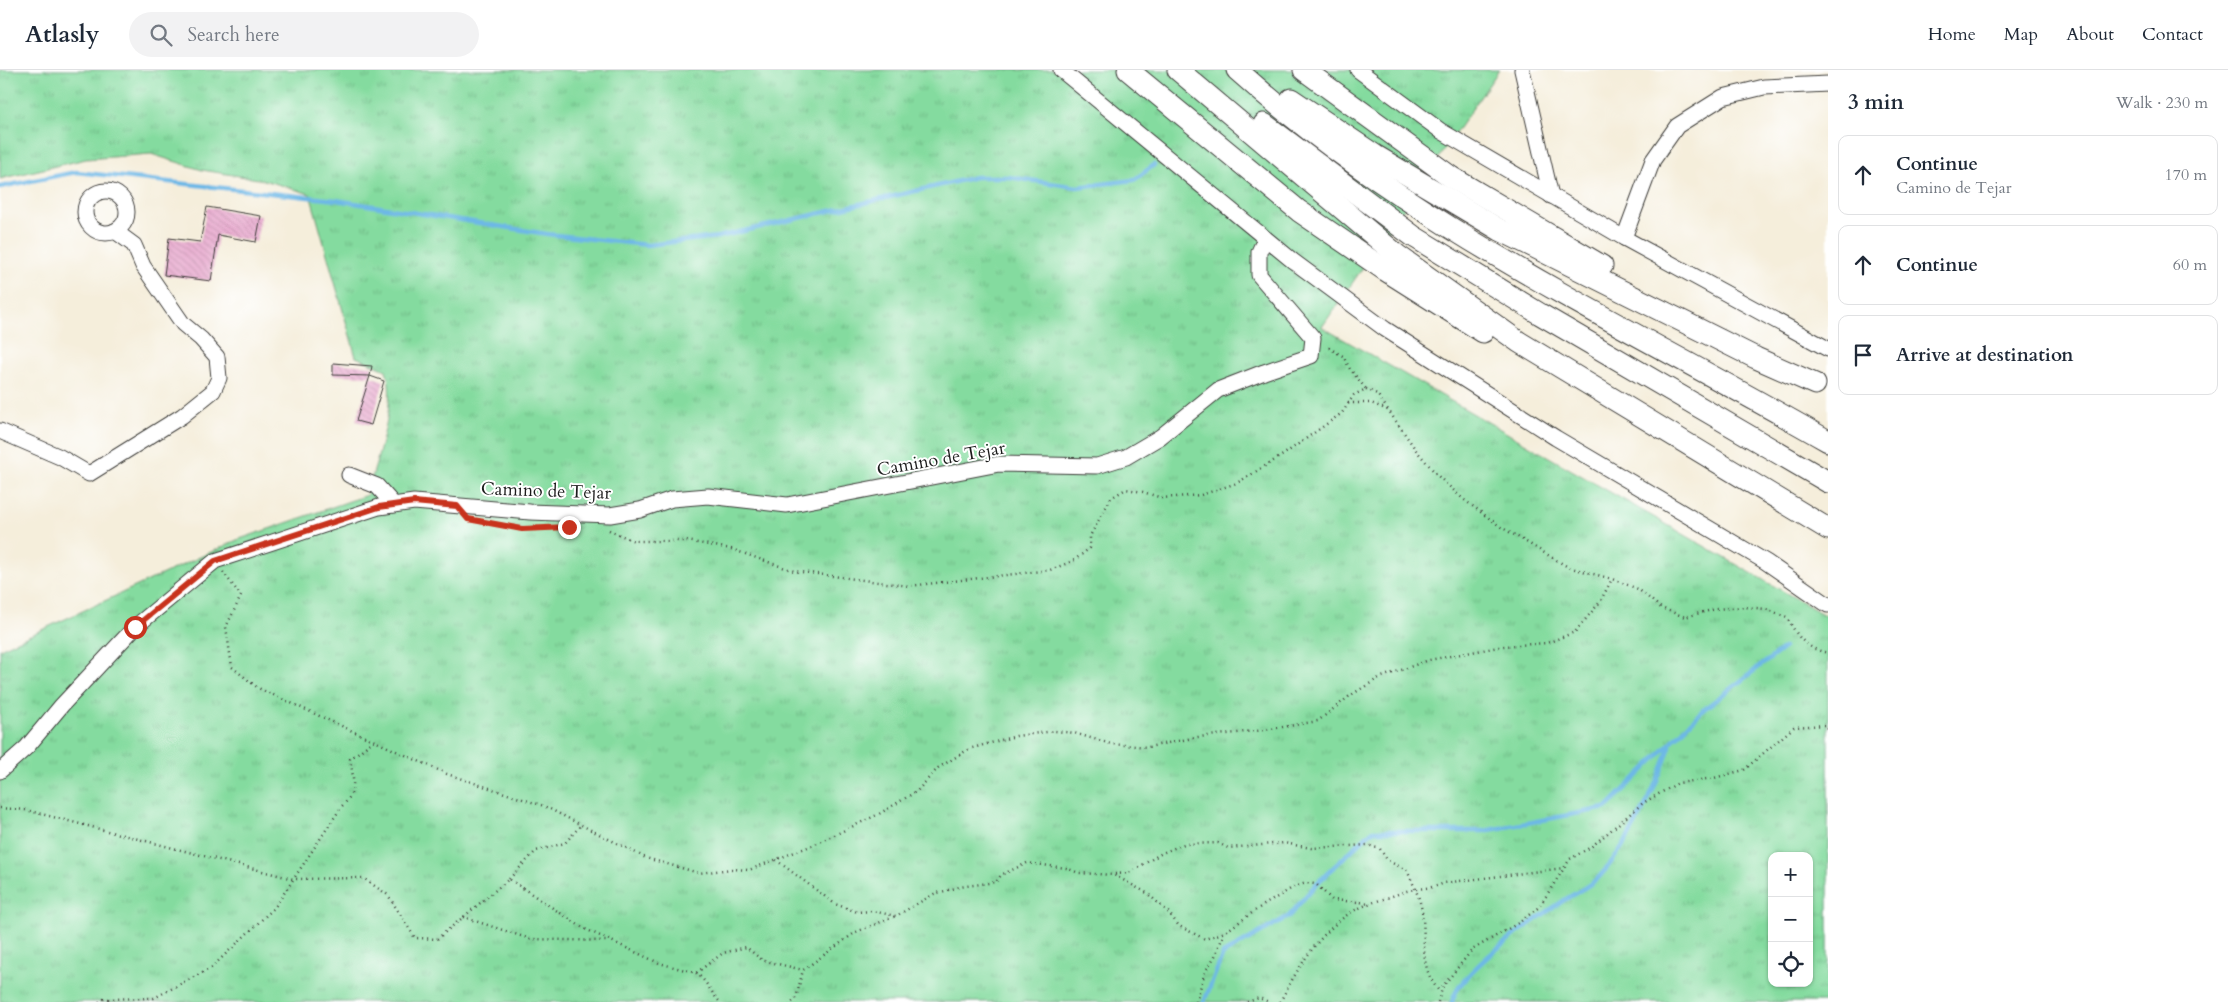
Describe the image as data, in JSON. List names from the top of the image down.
{
  "streets": {
    "lane": ["Camino de Tejar"]
  },
  "page": {
    "header": "Atlasly",
    "search": "Search here",
    "nav": [
      "Home",
      "Map",
      "About",
      "Contact"
    ],
    "heading": ["3 min", "Walk · 230 m"],
    "list": [
      ["Continue", "Camino de Tejar", "170 m"],
      ["Continue", "60 m"],
      "Arrive at destination"
    ],
    "map_buttons": ["+", "−"]
  }
}
